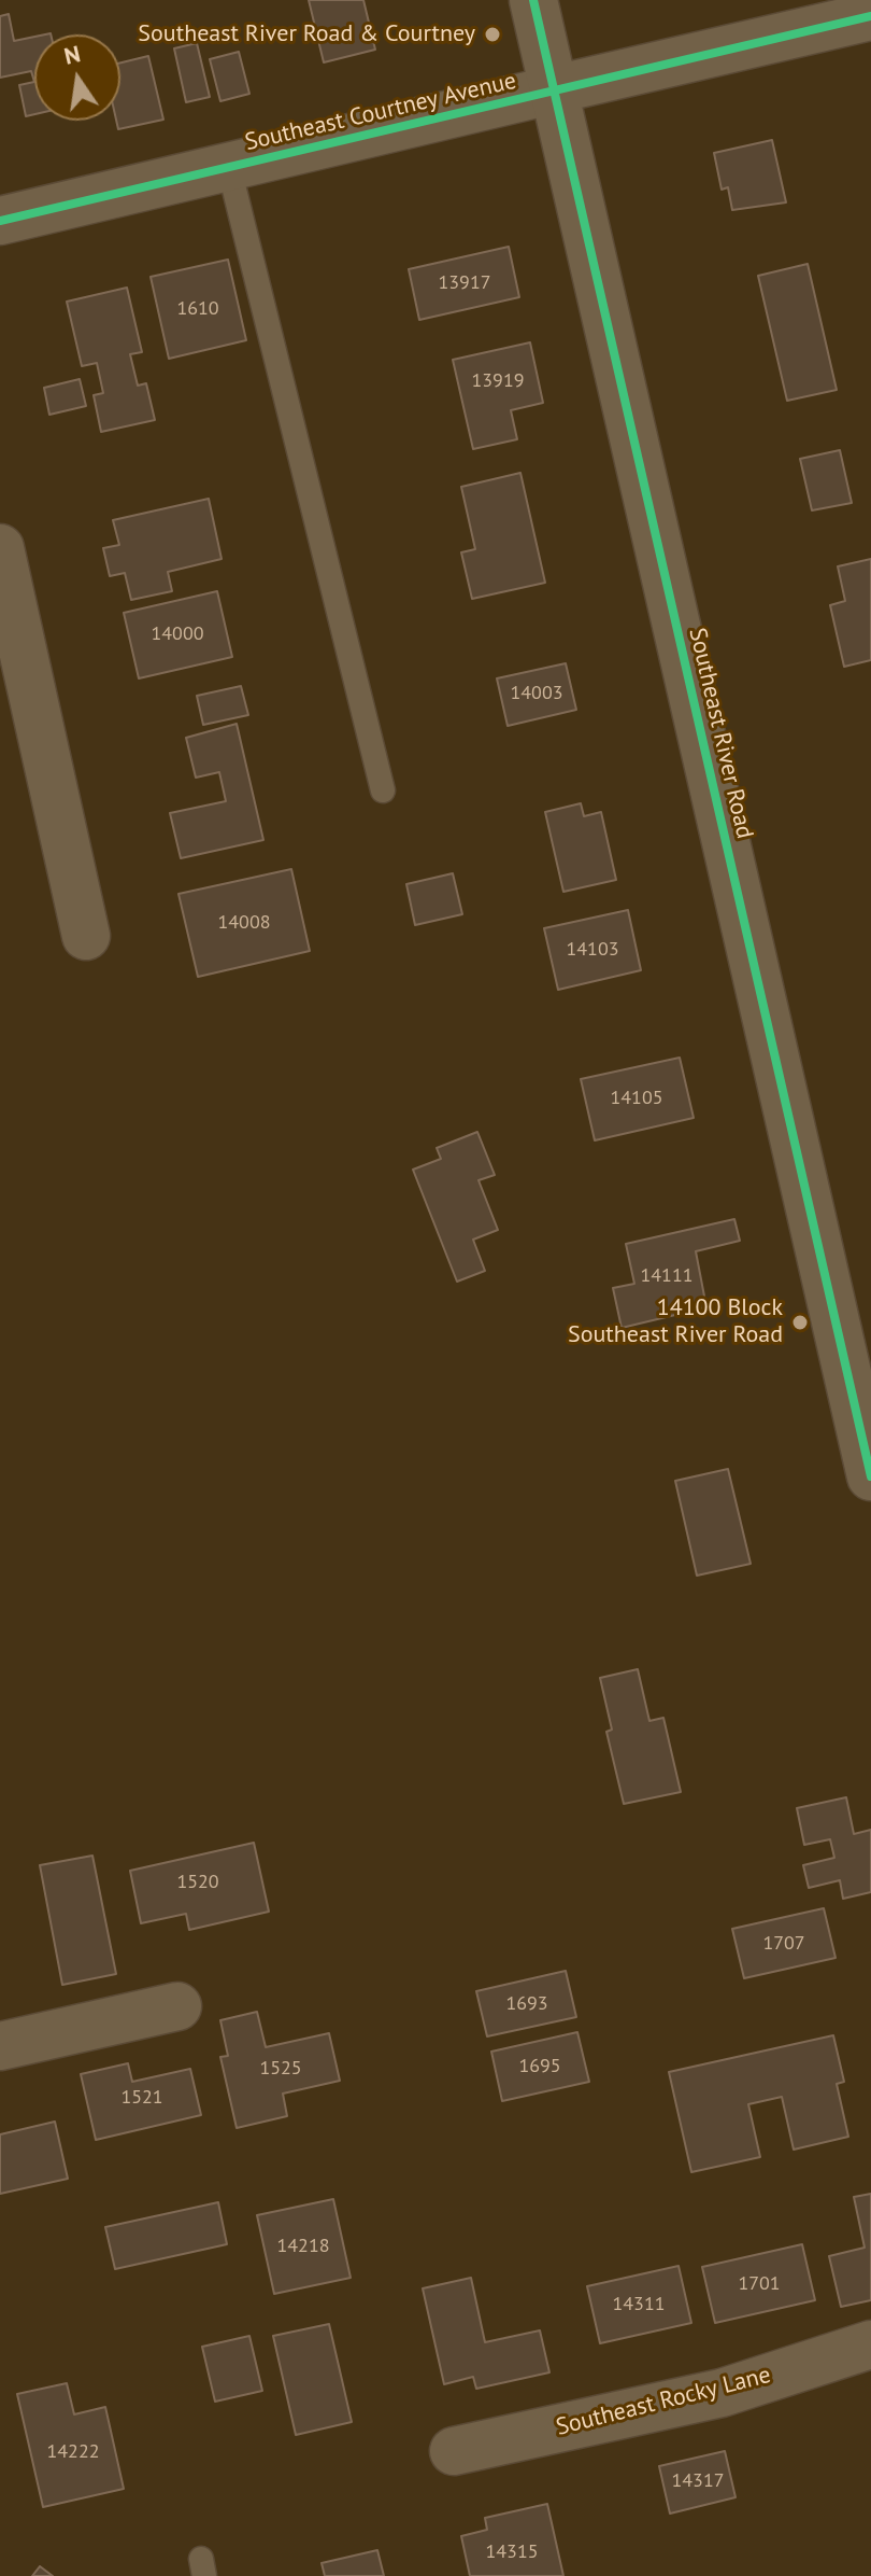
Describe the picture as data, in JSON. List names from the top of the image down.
{
  "streets": {
    "street": ["Southeast Courtney Avenue", "Southeast River Road", "Southeast Rocky Lane"]
  },
  "crossings": [
    ["Southeast Courtney Avenue", "Southeast River Road"]
  ],
  "places": ["Southeast River Road & Courtney", "14100 Block Southeast River Road"],
  "house_numbers": [
    "13917",
    "1610",
    "13919",
    "14000",
    "14003",
    "14008",
    "14103",
    "14105",
    "14111",
    "1520",
    "1707",
    "1693",
    "1695",
    "1525",
    "1521",
    "14218",
    "1701",
    "14311",
    "14222",
    "14317",
    "14315"
  ],
  "north": "top"
}
